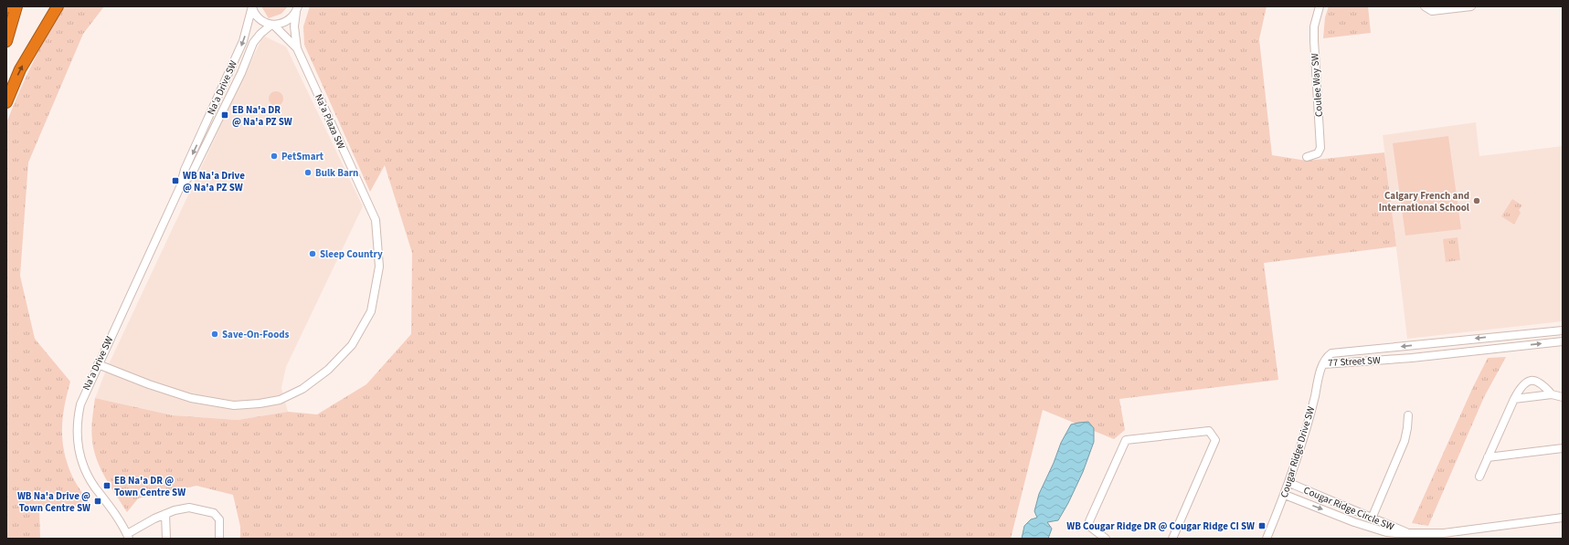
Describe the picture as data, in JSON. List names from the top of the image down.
{
  "streets": {
    "street": [
      "Coulee Way SW",
      "Na'a Drive SW",
      "Na'a Plaza SW",
      "77 Street SW",
      "Cougar Ridge Drive SW",
      "Cougar Ridge Circle SW"
    ]
  },
  "crossings": [
    ["Na'a Drive SW", "Na'a Plaza SW"],
    ["77 Street SW", "Cougar Ridge Drive SW"],
    ["Cougar Ridge Drive SW", "Cougar Ridge Circle SW"]
  ],
  "places": {
    "transit": [
      "EB Na'a DR @ Na'a PZ SW",
      "WB Na'a Drive @ Na'a PZ SW",
      "EB Na'a DR @ Town Centre SW",
      "WB Na'a Drive @ Town Centre SW",
      "WB Cougar Ridge DR @ Cougar Ridge CI SW"
    ],
    "other": [
      "PetSmart",
      "Bulk Barn",
      "Calgary French and International School",
      "Sleep Country",
      "Save-On-Foods"
    ]
  }
}
